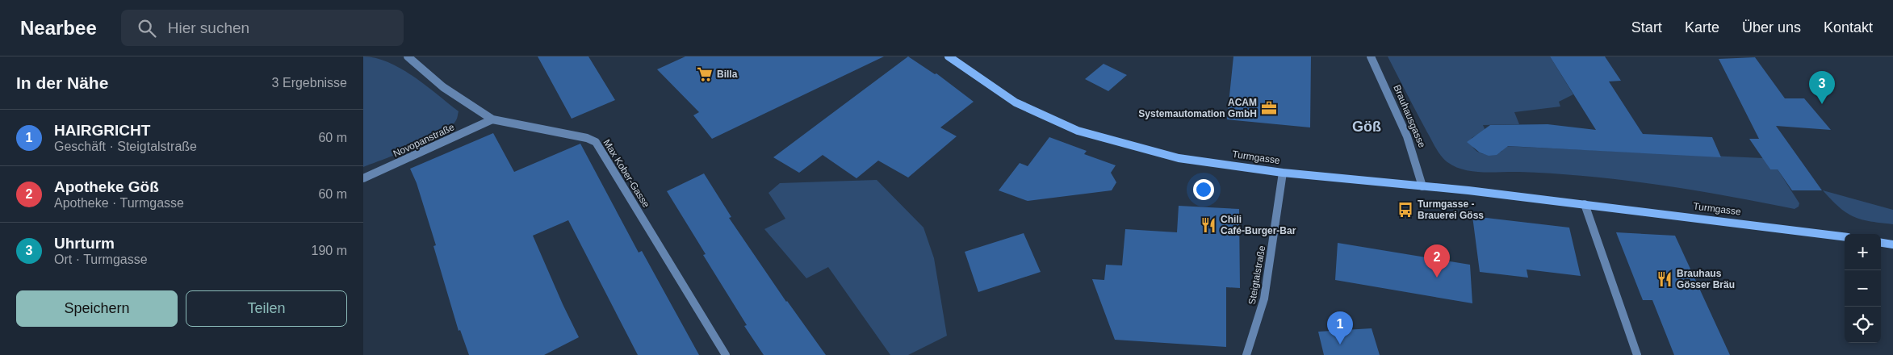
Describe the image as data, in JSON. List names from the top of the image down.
{
  "streets": {
    "main road": ["Turmgasse"],
    "street": [
      "Brauhausgasse",
      "Novopanstraße",
      "Max Kober-Gasse",
      "Steigtalstraße"
    ]
  },
  "crossings": [
    ["Brauhausgasse", "Turmgasse"],
    ["Novopanstraße", "Max Kober-Gasse"],
    ["Turmgasse", "Steigtalstraße"]
  ],
  "districts": ["Göß"],
  "places": {
    "supermarket": ["Billa"],
    "office": ["ACAM Systemautomation GmbH"],
    "bus stop": ["Turmgasse - Brauerei Göss"],
    "restaurant": ["Chili Café-Burger-Bar", "Brauhaus Gösser Bräu"]
  },
  "page": {
    "header": "Nearbee",
    "search": "Hier suchen",
    "nav": [
      "Start",
      "Karte",
      "Über uns",
      "Kontakt"
    ],
    "heading": ["In der Nähe", "3 Ergebnisse"],
    "pins": ["3", "2", "1"],
    "list": [
      {
        "mark": "1",
        "name": "HAIRGRICHT",
        "note": "Geschäft · Steigtalstraße",
        "value": "60 m"
      },
      {
        "mark": "2",
        "name": "Apotheke Göß",
        "note": "Apotheke · Turmgasse",
        "value": "60 m"
      },
      {
        "mark": "3",
        "name": "Uhrturm",
        "note": "Ort · Turmgasse",
        "value": "190 m"
      }
    ],
    "map_buttons": ["+", "−"],
    "buttons": ["Speichern", "Teilen"]
  }
}
